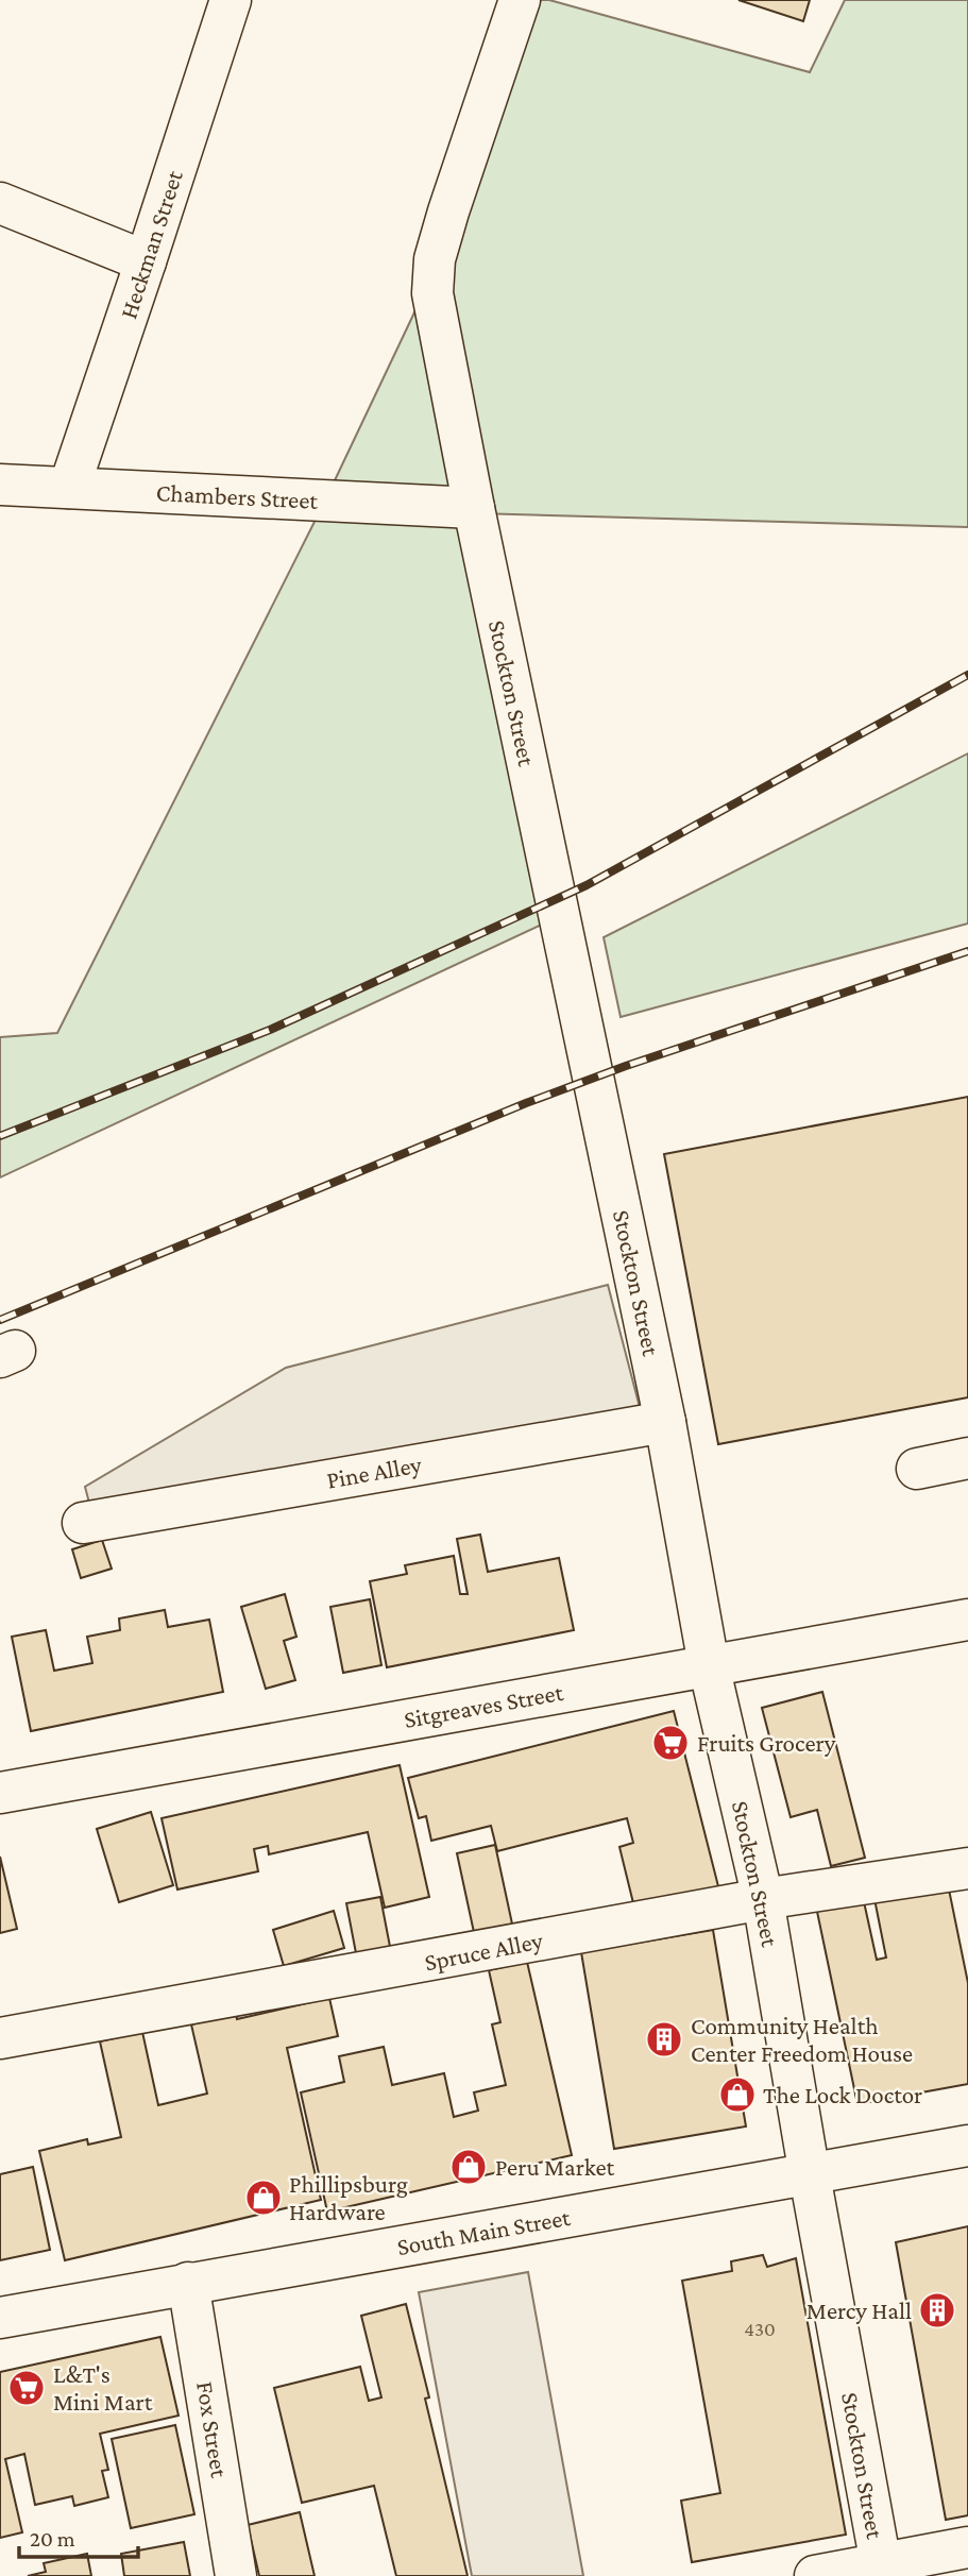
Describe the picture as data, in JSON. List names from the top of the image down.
{
  "streets": {
    "street": [
      "Heckman Street",
      "Chambers Street",
      "Stockton Street",
      "Pine Alley",
      "Sitgreaves Street",
      "Spruce Alley",
      "South Main Street",
      "Fox Street"
    ]
  },
  "crossings": [
    ["Heckman Street", "Chambers Street"],
    ["Chambers Street", "Stockton Street"],
    ["Stockton Street", "Pine Alley"],
    ["Stockton Street", "Sitgreaves Street"],
    ["Stockton Street", "Spruce Alley"],
    ["Stockton Street", "South Main Street"],
    ["South Main Street", "Fox Street"]
  ],
  "places": {
    "supermarket": ["Fruits Grocery", "L&T's Mini Mart"],
    "building": ["Community Health Center Freedom House", "Mercy Hall"],
    "shop": ["The Lock Doctor", "Peru Market", "Phillipsburg Hardware"]
  },
  "house_numbers": ["430"],
  "scale_bar": "20 m"
}
